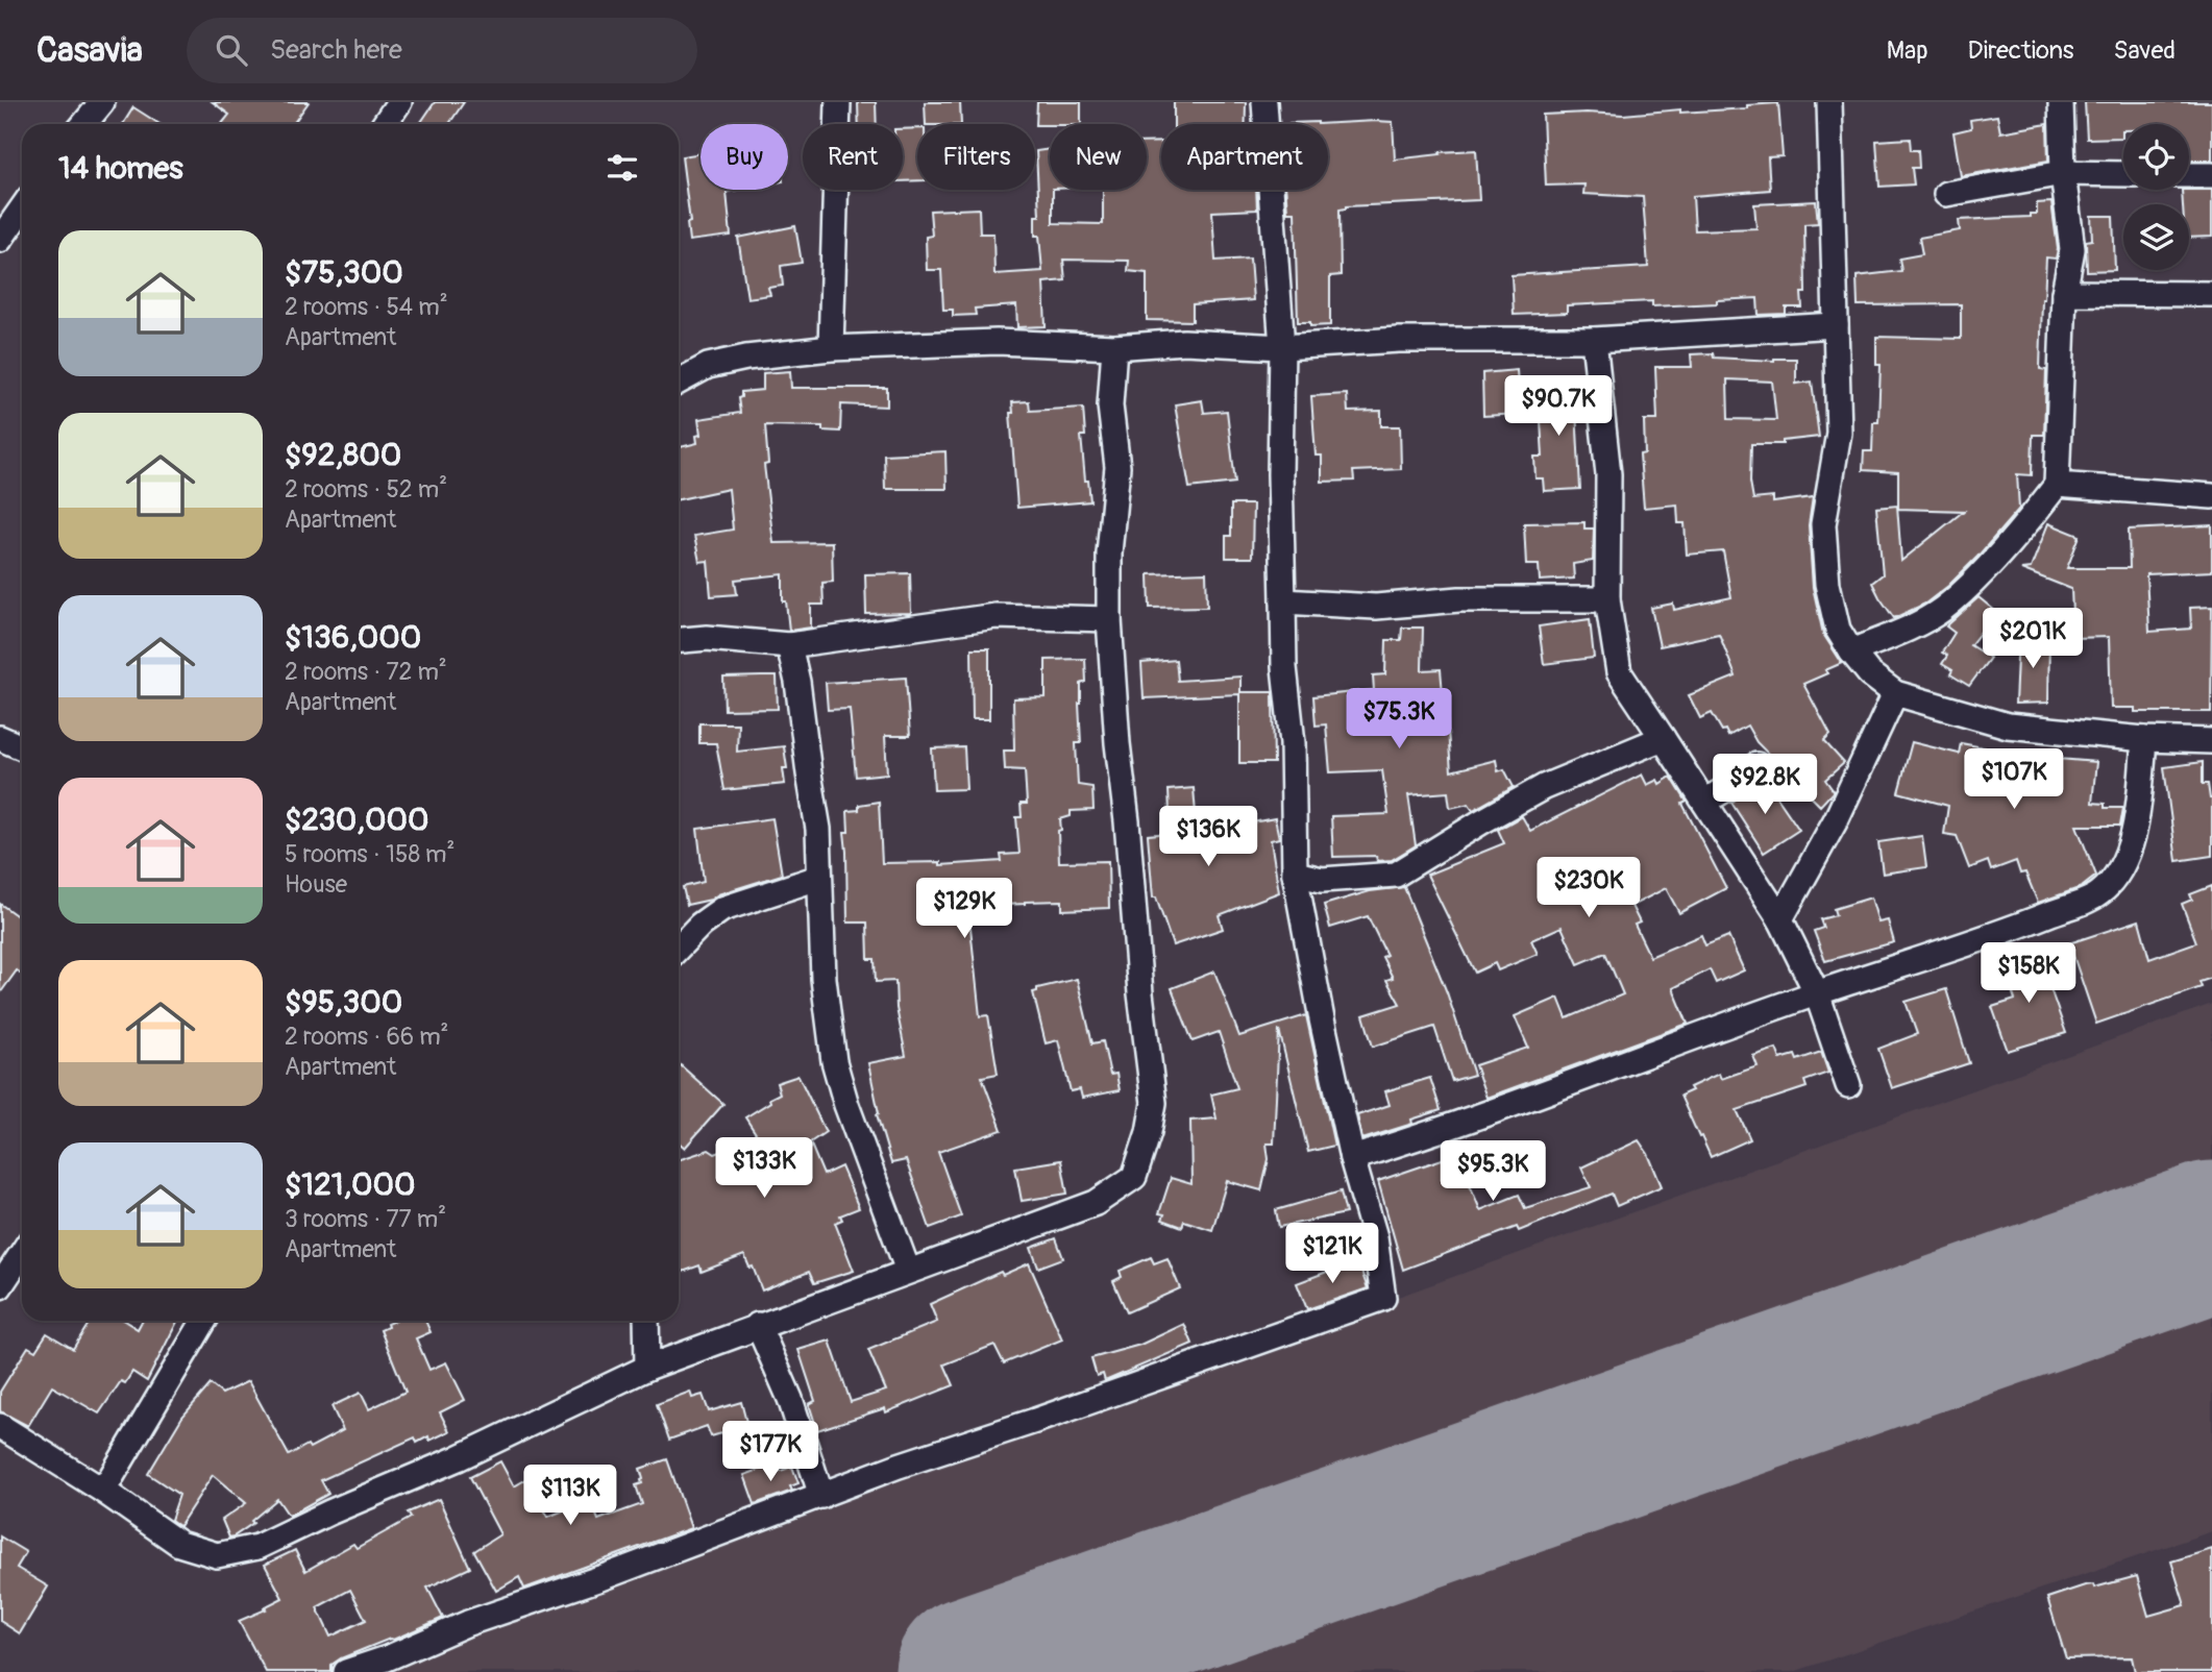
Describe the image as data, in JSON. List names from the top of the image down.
{
  "page": {
    "header": "Casavia",
    "search": "Search here",
    "nav": ["Map", "Directions", "Saved"],
    "chip": [
      "Buy",
      "Rent",
      "Filters",
      "New",
      "Apartment"
    ],
    "heading": "14 homes",
    "list": [
      {
        "name": "$75,300",
        "note": "2 rooms · 54 m² · Apartment"
      },
      {
        "name": "$92,800",
        "note": "2 rooms · 52 m² · Apartment"
      },
      {
        "name": "$136,000",
        "note": "2 rooms · 72 m² · Apartment"
      },
      {
        "name": "$230,000",
        "note": "5 rooms · 158 m² · House"
      },
      {
        "name": "$95,300",
        "note": "2 rooms · 66 m² · Apartment"
      },
      {
        "name": "$121,000",
        "note": "3 rooms · 77 m² · Apartment"
      }
    ],
    "price": [
      "$90.7K",
      "$201K",
      "$75.3K",
      "$107K",
      "$92.8K",
      "$136K",
      "$230K",
      "$129K",
      "$158K",
      "$133K",
      "$95.3K",
      "$121K",
      "$177K",
      "$113K"
    ]
  }
}
